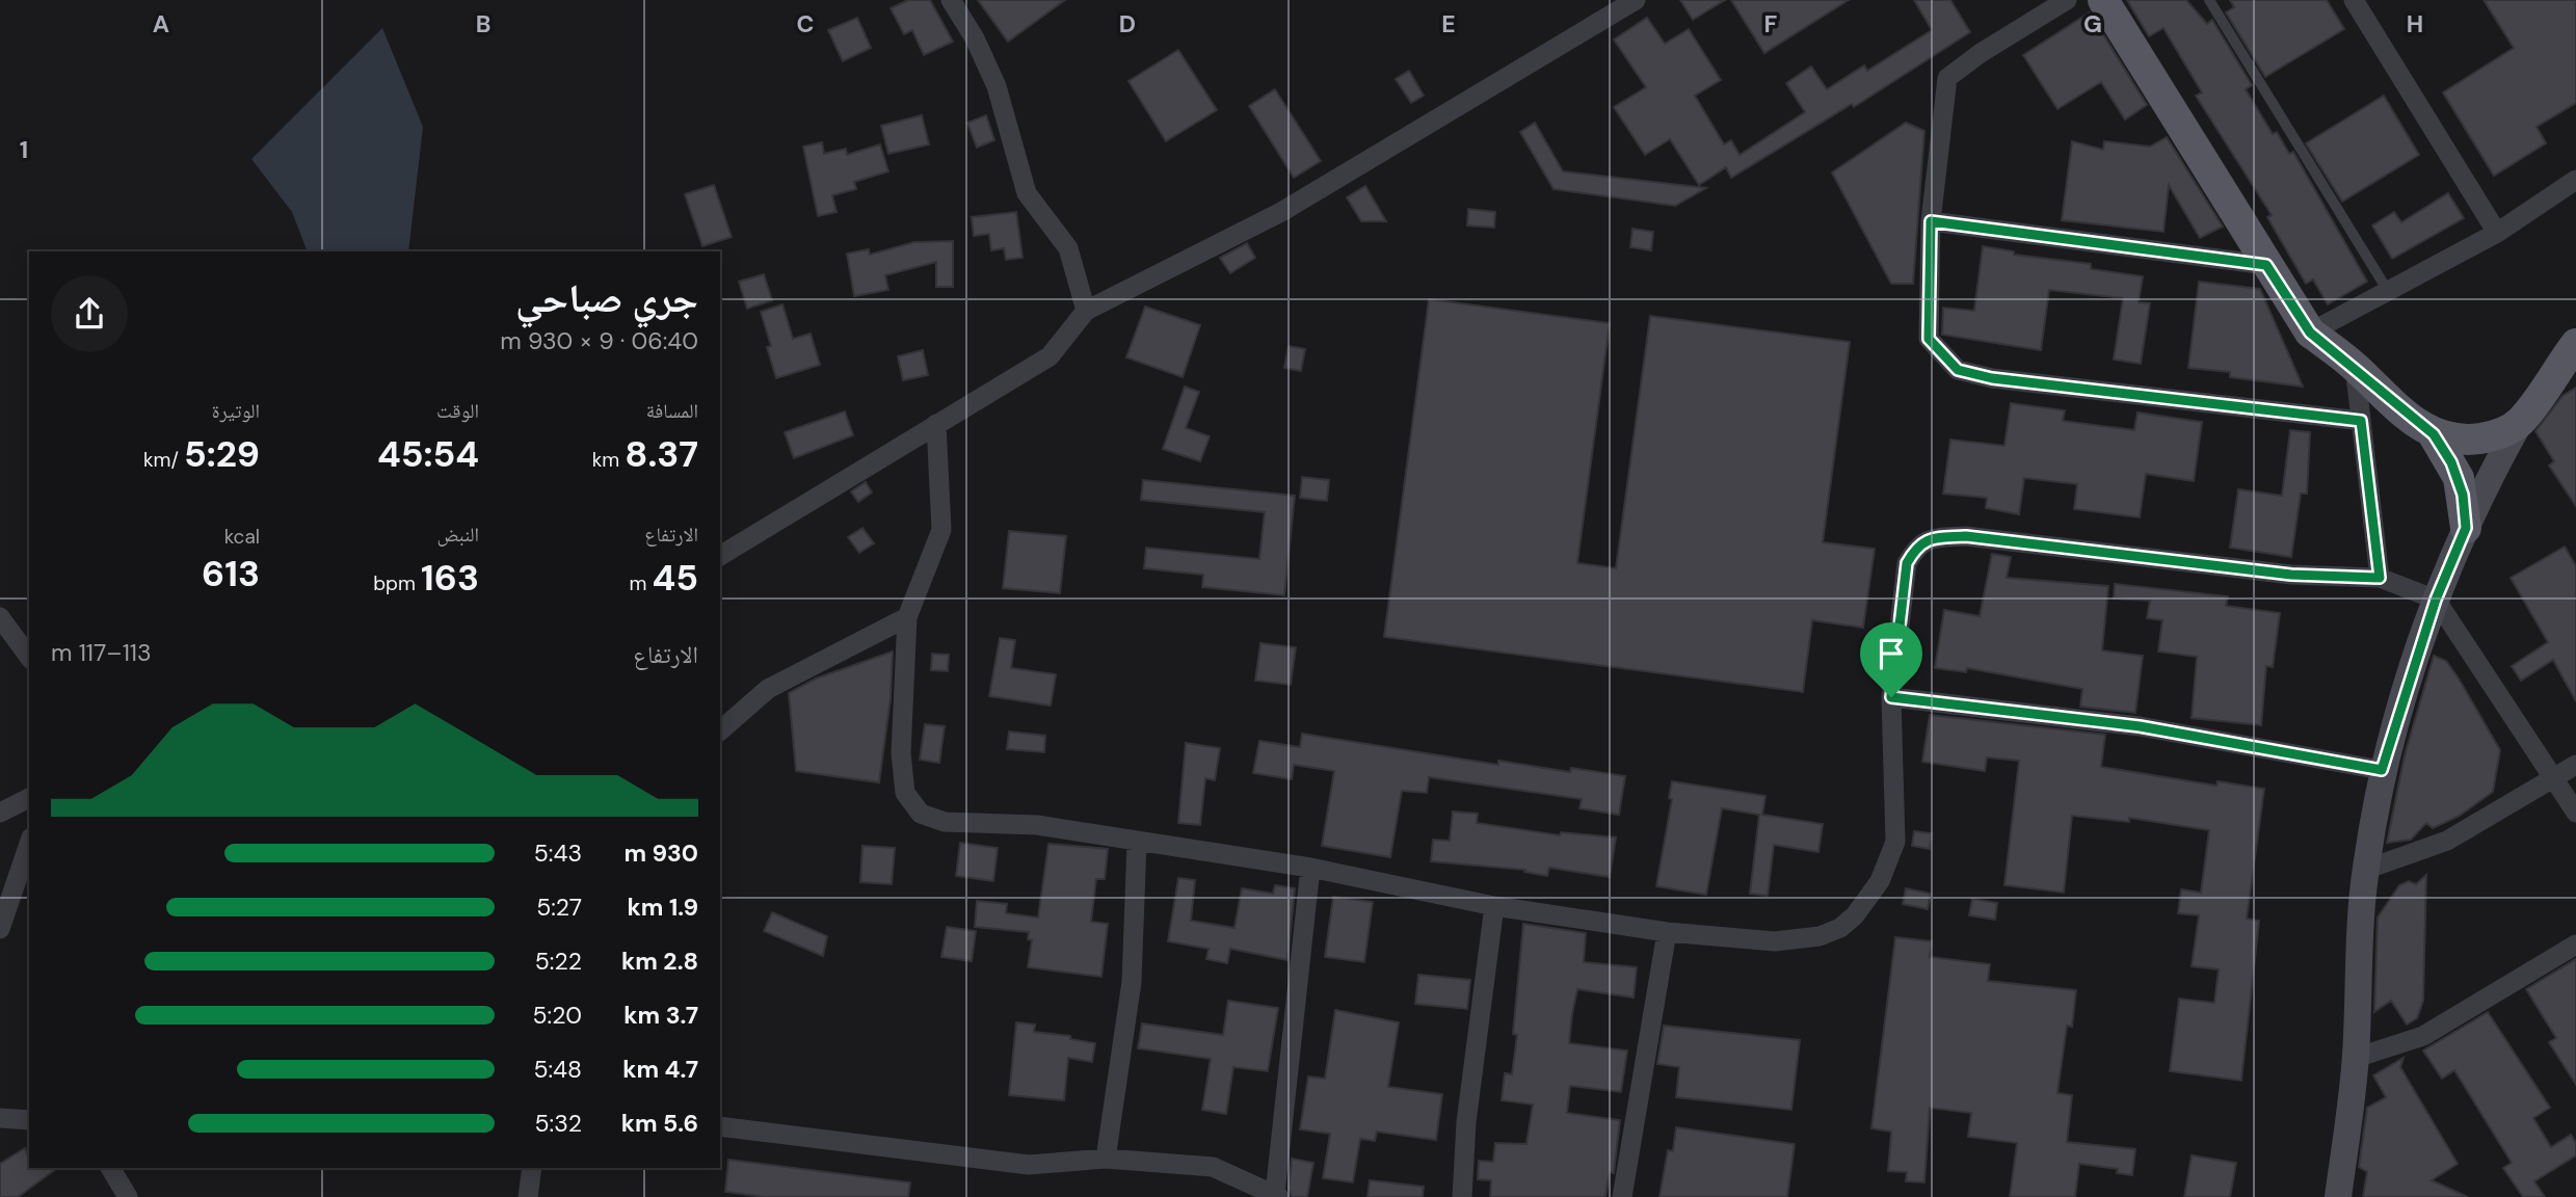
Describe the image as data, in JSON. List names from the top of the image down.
{
  "page": {
    "heading": ["جري صباحي", "06:40 · 9 × 930 m"],
    "stats": [
      ["المسافة", "8.37 km"],
      ["الوقت", "45:54"],
      ["الوتيرة", "5:29 /km"],
      ["الارتفاع", "45 m"],
      ["النبض", "163 bpm"],
      ["kcal", "613"]
    ],
    "chart": ["الارتفاع", "113–117 m"],
    "list": [
      {
        "name": "930 m",
        "note": "5:43"
      },
      {
        "name": "1.9 km",
        "note": "5:27"
      },
      {
        "name": "2.8 km",
        "note": "5:22"
      },
      {
        "name": "3.7 km",
        "note": "5:20"
      },
      {
        "name": "4.7 km",
        "note": "5:48"
      },
      {
        "name": "5.6 km",
        "note": "5:32"
      }
    ]
  },
  "grid": {
    "columns": [
      "A",
      "B",
      "C",
      "D",
      "E",
      "F",
      "G",
      "H"
    ],
    "rows": ["1"]
  }
}
